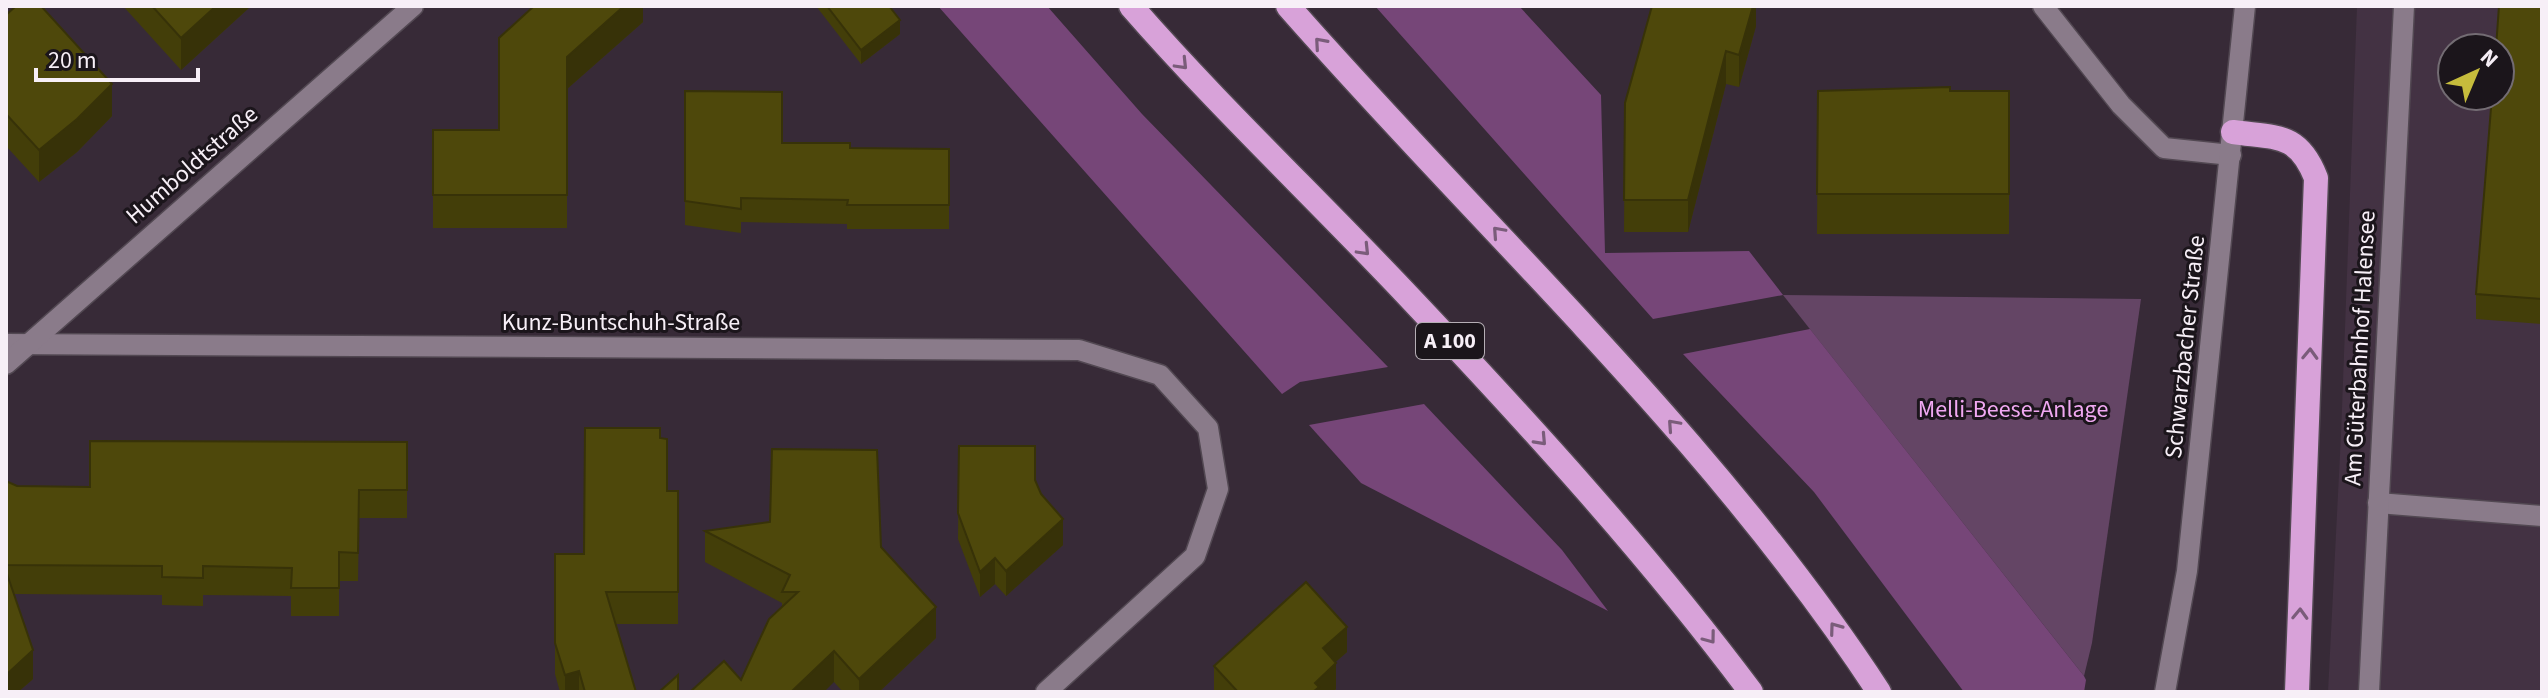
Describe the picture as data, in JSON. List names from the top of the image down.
{
  "streets": {
    "highway": ["A 100"],
    "street": [
      "Humboldtstraße",
      "Kunz-Buntschuh-Straße",
      "Schwarzbacher Straße",
      "Am Güterbahnhof Halensee"
    ]
  },
  "crossings": [
    ["Humboldtstraße", "Kunz-Buntschuh-Straße"]
  ],
  "parks": ["Melli-Beese-Anlage"],
  "scale_bar": "20 m",
  "north": "top right"
}
